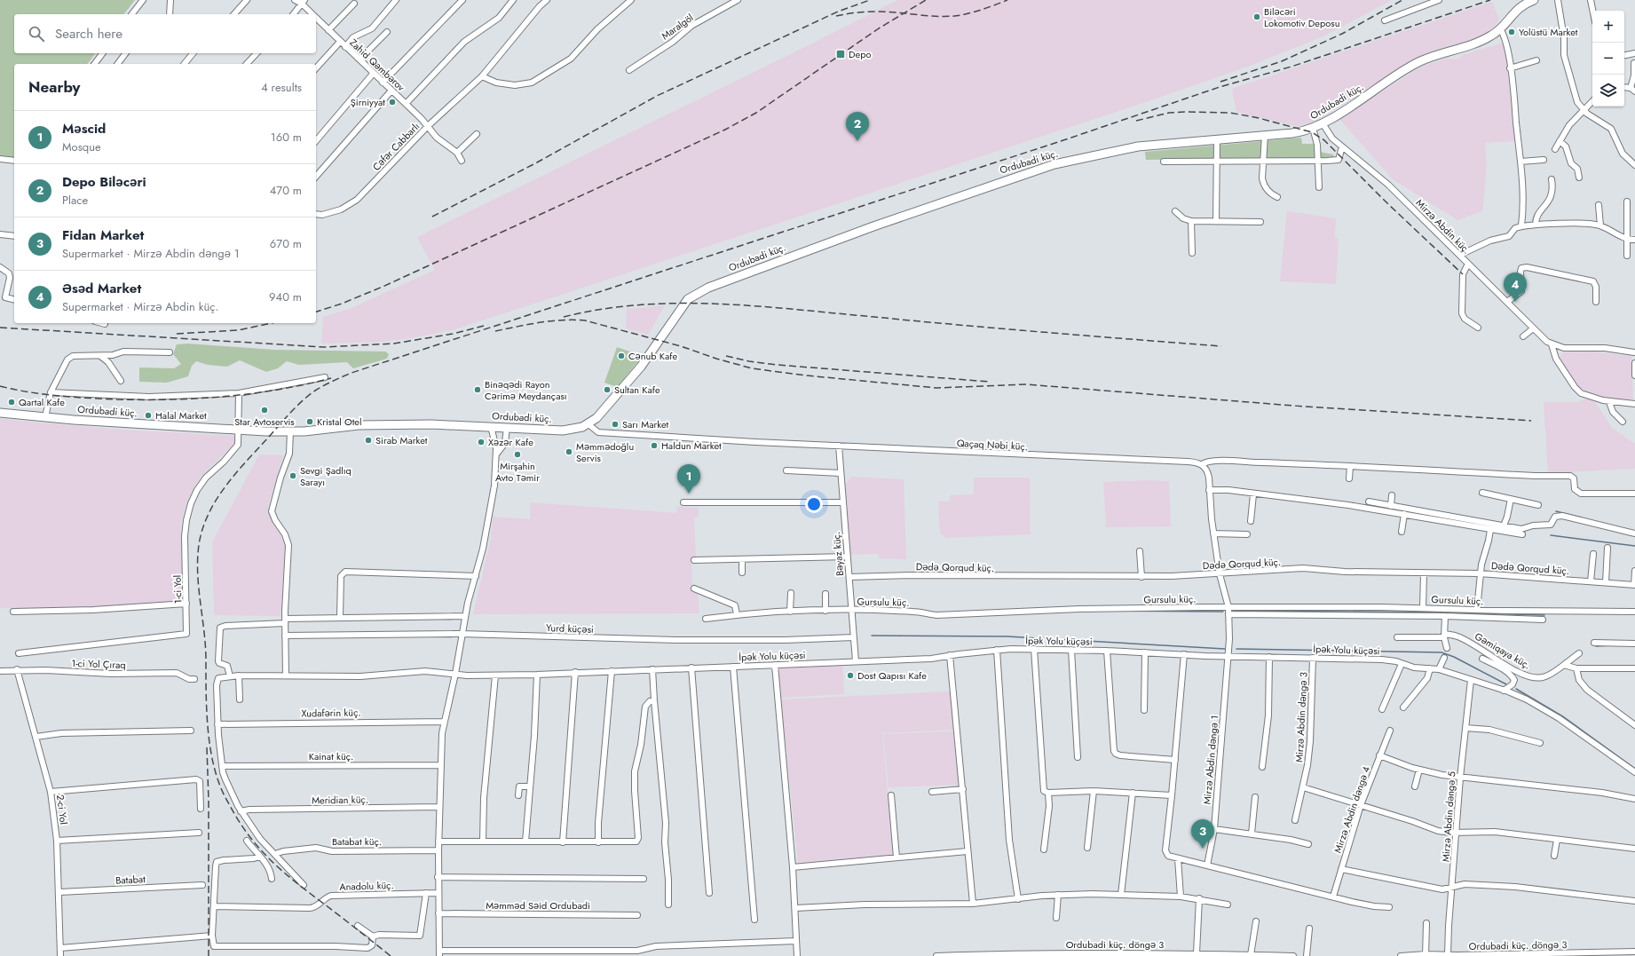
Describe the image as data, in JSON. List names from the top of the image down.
{
  "streets": {
    "main road": ["Ordubadi küç."],
    "street": [
      "Maralgöl",
      "Zahid Qəmbərov",
      "Cəfər Cabbarlı",
      "Mirzə Abdin küç.",
      "Qaçaq Nəbi küç.",
      "Bəyaz küç.",
      "Dədə Qorqud küç.",
      "1-ci Yol",
      "Gursulu küç.",
      "Yurd küçəsi",
      "İpək Yolu küçəsi",
      "Gəmiqaya küç.",
      "1-ci Yol Çıraq",
      "Xudafərin küç.",
      "Mirzə Abdin dəngə 3",
      "Kainat küç.",
      "Mirzə Abdin dəngə 1",
      "Meridian küç.",
      "2-ci Yol",
      "Mirzə Abdin dəngə 4",
      "Mirzə Abdin dəngə 5",
      "Batabat küç.",
      "Batabat",
      "Anadolu küç.",
      "Məmməd Səid Ordubadi",
      "Ordubadi küç. döngə 3"
    ]
  },
  "crossings": [
    ["Zahid Qəmbərov", "Cəfər Cabbarlı"],
    ["Ordubadi küç.", "Mirzə Abdin küç."],
    ["Ordubadi küç.", "Qaçaq Nəbi küç."],
    ["Ordubadi küç.", "1-ci Yol"],
    ["Qaçaq Nəbi küç.", "Bəyaz küç."],
    ["Bəyaz küç.", "Dədə Qorqud küç."],
    ["Bəyaz küç.", "Gursulu küç."],
    ["Bəyaz küç.", "Yurd küçəsi"],
    ["Bəyaz küç.", "İpək Yolu küçəsi"],
    ["İpək Yolu küçəsi", "Mirzə Abdin dəngə 3"],
    ["İpək Yolu küçəsi", "Mirzə Abdin dəngə 1"],
    ["İpək Yolu küçəsi", "Mirzə Abdin dəngə 5"],
    ["1-ci Yol Çıraq", "2-ci Yol"],
    ["2-ci Yol", "Batabat"],
    ["Mirzə Abdin dəngə 5", "Ordubadi küç. döngə 3"]
  ],
  "places": {
    "other": [
      "Biləcəri Lokomotiv Deposu",
      "Yolüstü Market",
      "Şirniyyat",
      "Cənub Kafe",
      "Binəqədi Rayon Cərimə Meydançası",
      "Sultan Kafe",
      "Qartal Kafe",
      "Star Avtoservis",
      "Halal Market",
      "Kristal Otel",
      "Sarı Market",
      "Sirab Market",
      "Xəzər Kafe",
      "Haldun Market",
      "Məmmədoğlu Servis",
      "Mirşahin Avto Təmir",
      "Sevgi Şadlıq Sarayı",
      "Dost Qapısı Kafe"
    ],
    "transit": ["Depo"]
  },
  "page": {
    "map_buttons": ["+", "−"],
    "search": "Search here",
    "heading": ["Nearby", "4 results"],
    "list": [
      {
        "mark": "1",
        "name": "Məscid",
        "note": "Mosque",
        "value": "160 m"
      },
      {
        "mark": "2",
        "name": "Depo Biləcəri",
        "note": "Place",
        "value": "470 m"
      },
      {
        "mark": "3",
        "name": "Fidan Market",
        "note": "Supermarket · Mirzə Abdin dəngə 1",
        "value": "670 m"
      },
      {
        "mark": "4",
        "name": "Əsəd Market",
        "note": "Supermarket · Mirzə Abdin küç.",
        "value": "940 m"
      }
    ],
    "pins": [
      "2",
      "4",
      "1",
      "3"
    ]
  }
}
